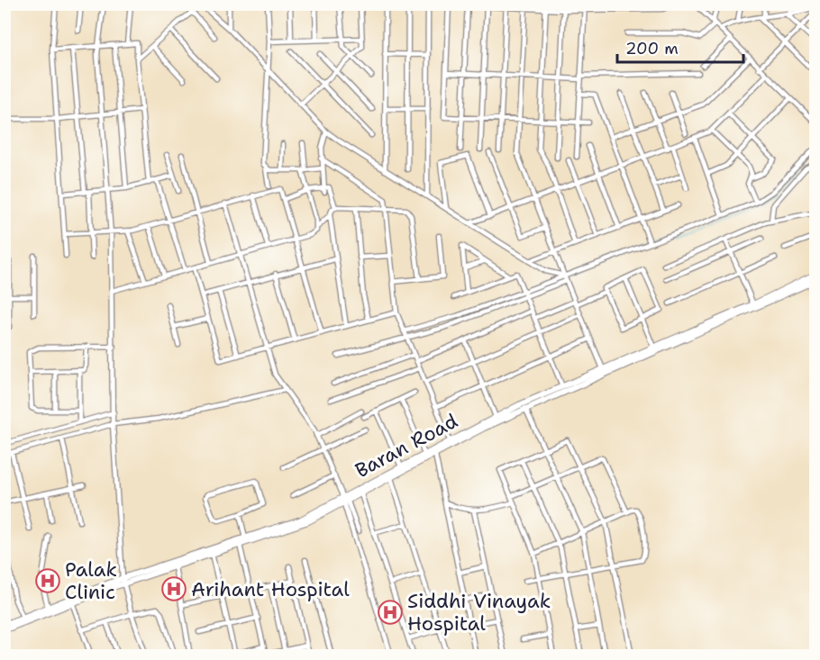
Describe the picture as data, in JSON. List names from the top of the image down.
{
  "streets": {
    "main road": ["Baran Road"]
  },
  "places": {
    "hospital": ["Palak Clinic", "Arihant Hospital", "Siddhi Vinayak Hospital"]
  },
  "scale_bar": "200 m"
}
